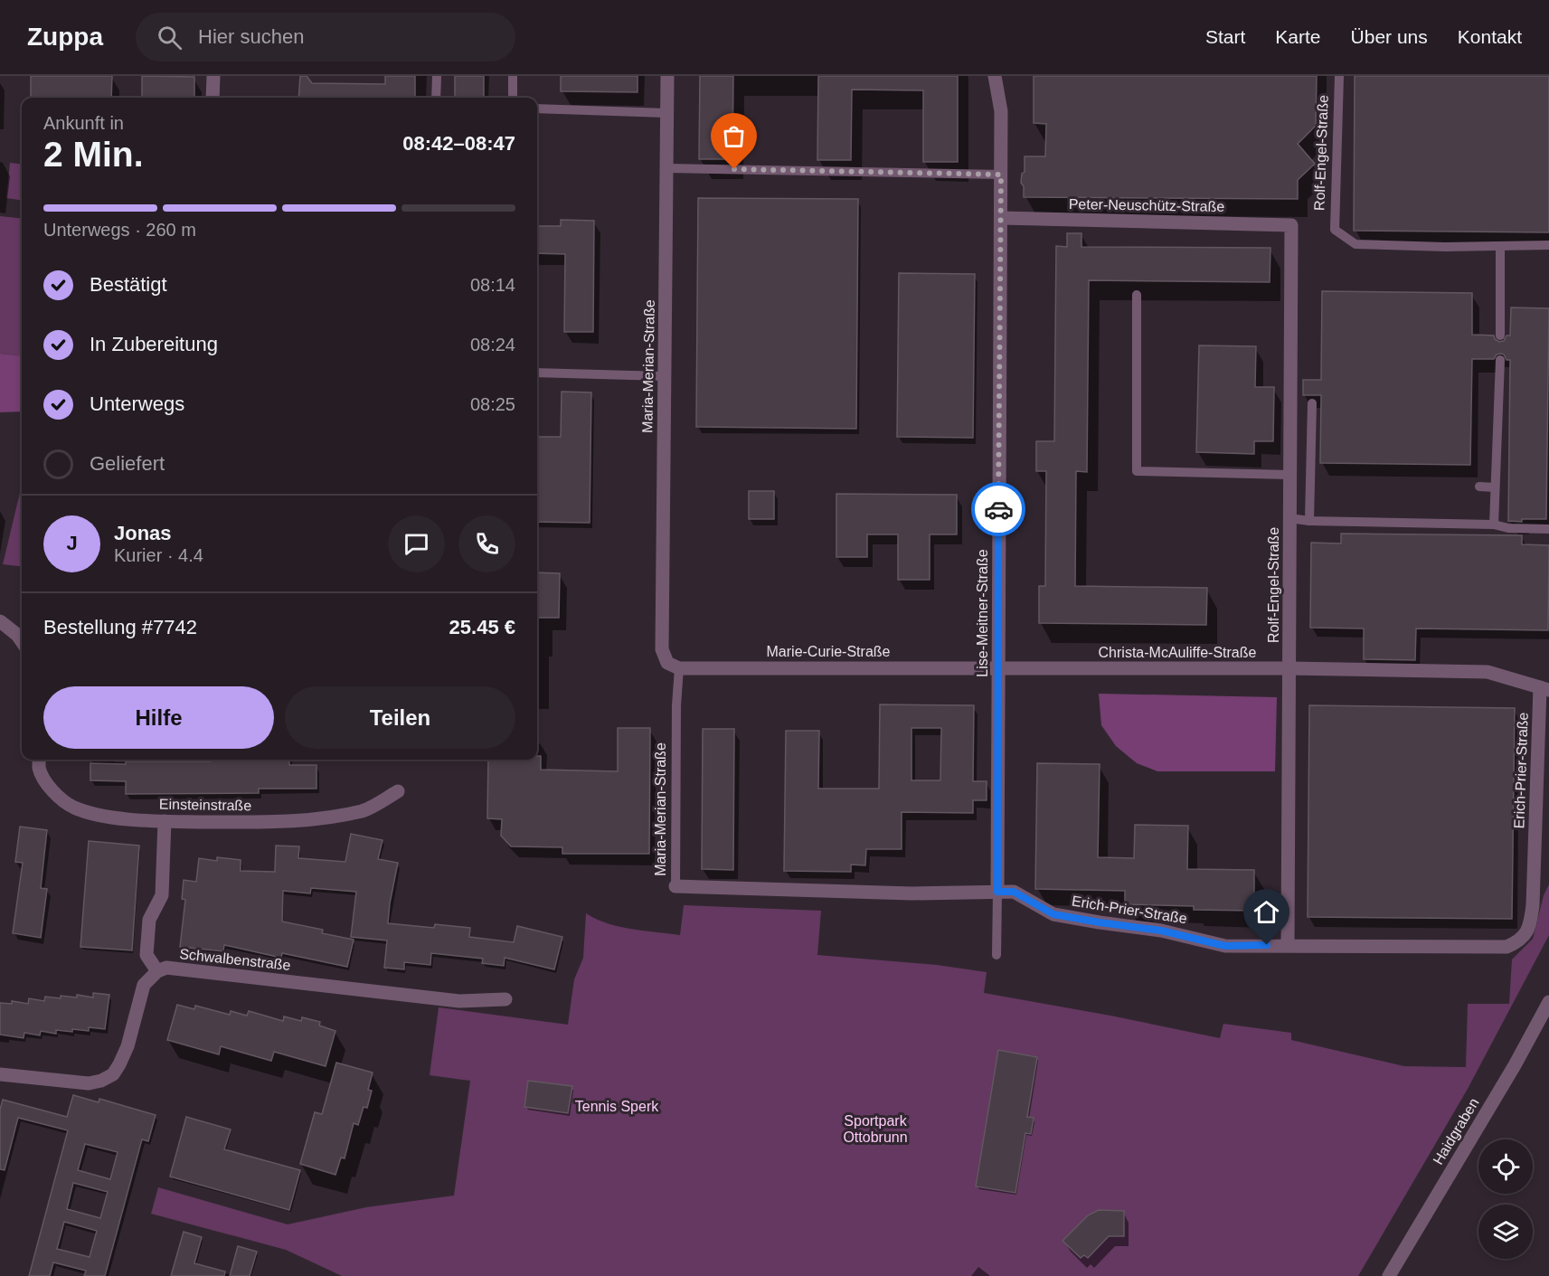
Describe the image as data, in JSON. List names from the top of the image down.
{
  "streets": {
    "street": [
      "Rolf-Engel-Straße",
      "Peter-Neuschütz-Straße",
      "Maria-Merian-Straße",
      "Lise-Meitner-Straße",
      "Marie-Curie-Straße",
      "Christa-McAuliffe-Straße",
      "Erich-Prier-Straße",
      "Einsteinstraße",
      "Schwalbenstraße",
      "Haidgraben"
    ]
  },
  "crossings": [
    ["Rolf-Engel-Straße", "Peter-Neuschütz-Straße"],
    ["Rolf-Engel-Straße", "Christa-McAuliffe-Straße"],
    ["Rolf-Engel-Straße", "Erich-Prier-Straße"],
    ["Peter-Neuschütz-Straße", "Lise-Meitner-Straße"],
    ["Maria-Merian-Straße", "Marie-Curie-Straße"],
    ["Maria-Merian-Straße", "Erich-Prier-Straße"],
    ["Lise-Meitner-Straße", "Marie-Curie-Straße"],
    ["Lise-Meitner-Straße", "Christa-McAuliffe-Straße"],
    ["Lise-Meitner-Straße", "Erich-Prier-Straße"],
    ["Marie-Curie-Straße", "Christa-McAuliffe-Straße"],
    ["Christa-McAuliffe-Straße", "Erich-Prier-Straße"]
  ],
  "parks": ["Tennis Sperk", "Sportpark Ottobrunn"],
  "page": {
    "header": "Zuppa",
    "search": "Hier suchen",
    "nav": [
      "Start",
      "Karte",
      "Über uns",
      "Kontakt"
    ],
    "heading": ["2 Min.", "Ankunft in", "08:42–08:47"],
    "panel": [
      "Jonas",
      "Kurier · 4.4",
      "Bestellung #7742",
      "25.45 €"
    ],
    "bar": "Unterwegs · 260 m",
    "list": [
      ["Bestätigt", "08:14"],
      ["In Zubereitung", "08:24"],
      ["Unterwegs", "08:25"],
      "Geliefert"
    ],
    "round": "J",
    "buttons": ["Hilfe", "Teilen"]
  }
}
